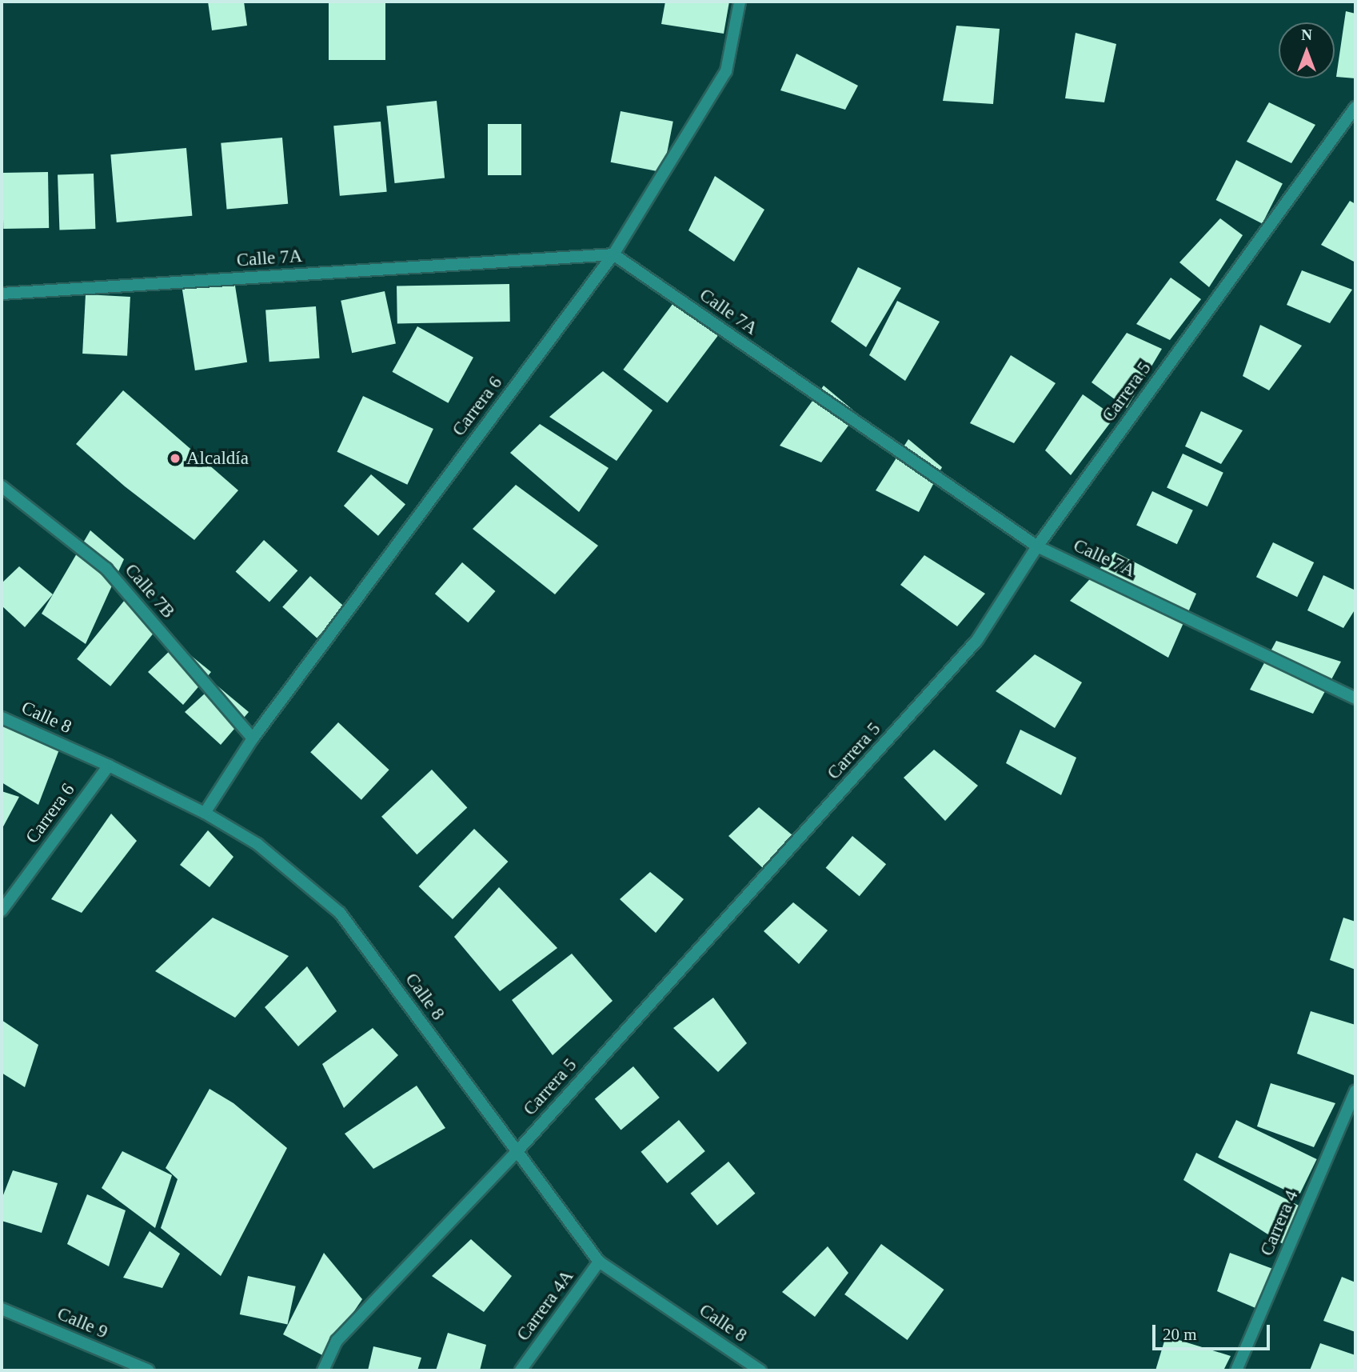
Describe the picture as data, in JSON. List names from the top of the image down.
{
  "streets": {
    "street": [
      "Calle 7A",
      "Carrera 5",
      "Carrera 6",
      "Calle 7B",
      "Calle 8",
      "Carrera 4",
      "Carrera 4A",
      "Calle 9"
    ]
  },
  "crossings": [
    ["Calle 7A", "Carrera 5"],
    ["Calle 7A", "Carrera 6"],
    ["Carrera 5", "Calle 8"],
    ["Carrera 6", "Calle 7B"],
    ["Carrera 6", "Calle 8"],
    ["Calle 8", "Carrera 4A"]
  ],
  "places": ["Alcaldía"],
  "scale_bar": "20 m",
  "north": "top"
}
